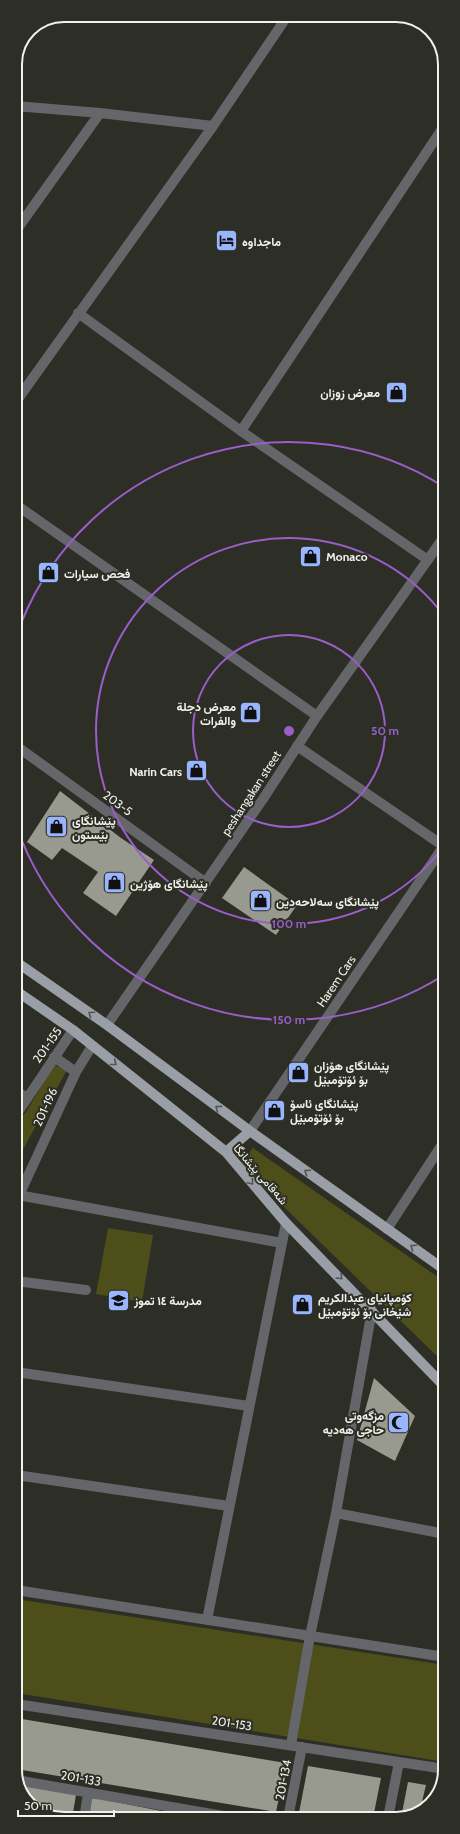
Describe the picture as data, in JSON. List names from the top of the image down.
{
  "streets": {
    "main road": ["شەقامی پێشانگا"],
    "street": [
      "peshangakan street",
      "203-5",
      "Harem Cars",
      "201-155",
      "201-196",
      "201-153",
      "201-133",
      "201-134"
    ]
  },
  "crossings": [
    ["peshangakan street", "203-5"],
    ["peshangakan street", "Harem Cars"],
    ["peshangakan street", "شەقامی پێشانگا"],
    ["Harem Cars", "شەقامی پێشانگا"],
    ["201-155", "شەقامی پێشانگا"],
    ["201-196", "شەقامی پێشانگا"],
    ["201-153", "201-134"]
  ],
  "places": {
    "hotel": ["ماجداوە"],
    "shop": [
      "معرض زوزان",
      "Monaco",
      "فحص سيارات",
      "معرض دجلة والفرات",
      "Narin Cars",
      "پێشانگای بێستون",
      "پێشانگای هۆژین",
      "پێشانگای سەلاحەدین",
      "پێشانگای هۆزان بۆ ئۆتۆمبێل",
      "پێشانگای ئاسۆ بۆ ئۆتۆمبێل",
      "کۆمپانیای عبدالكريم شێخانی بۆ ئۆتۆمبێل"
    ],
    "school or university": ["مدرسة ١٤ تموز"],
    "mosque": ["مزگەوتی حاجی هەدیە"]
  },
  "scale_bar": "50 m",
  "rings": ["50 m", "100 m", "150 m"]
}
